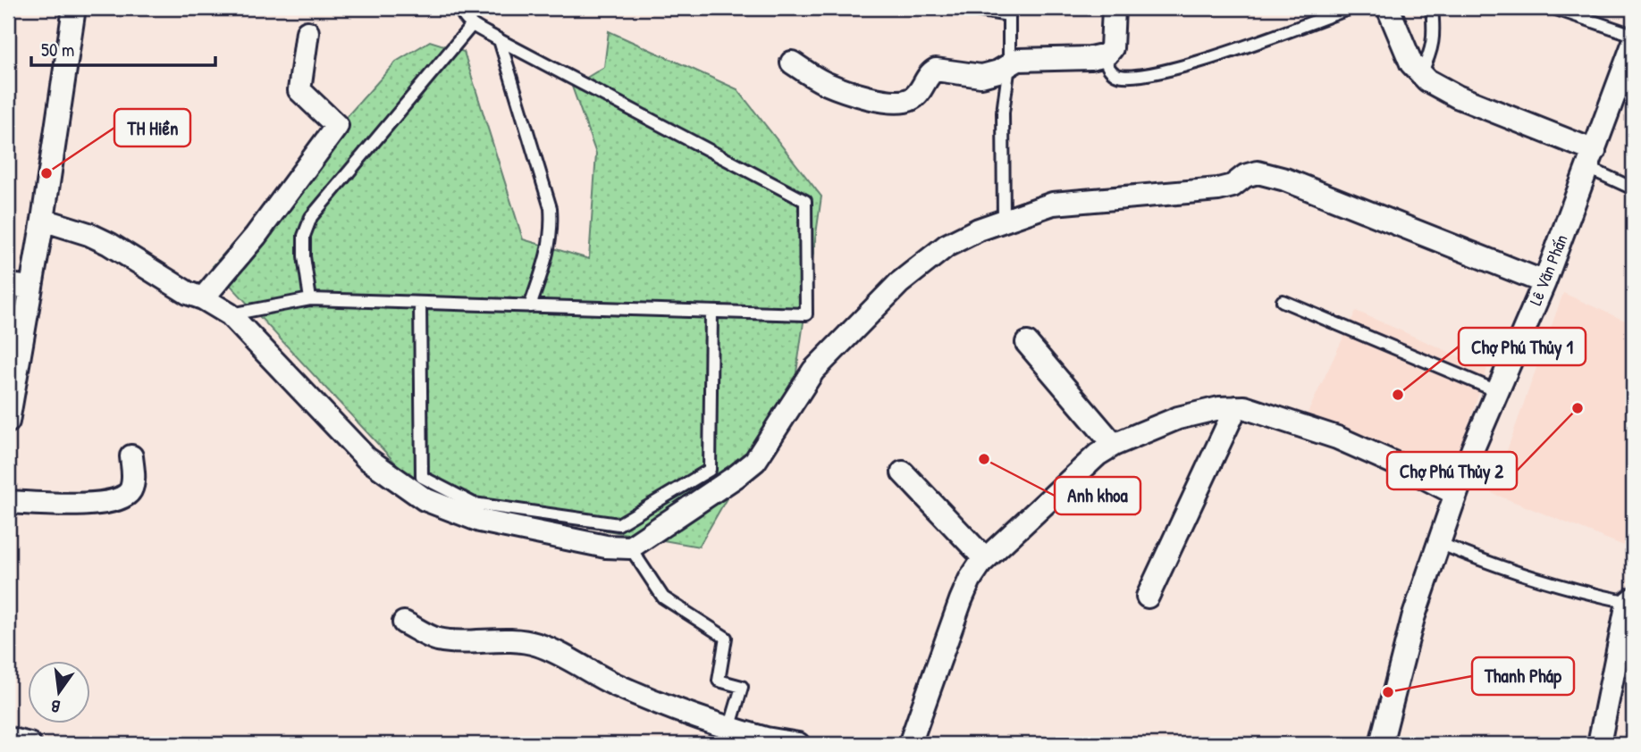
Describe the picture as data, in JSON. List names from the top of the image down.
{
  "streets": {
    "street": ["Lê Văn Phấn"]
  },
  "places": [
    "TH Hiền",
    "Chợ Phú Thủy 1",
    "Chợ Phú Thủy 2",
    "Anh khoa",
    "Thanh Pháp"
  ],
  "scale_bar": "50 m",
  "north": "bottom"
}
